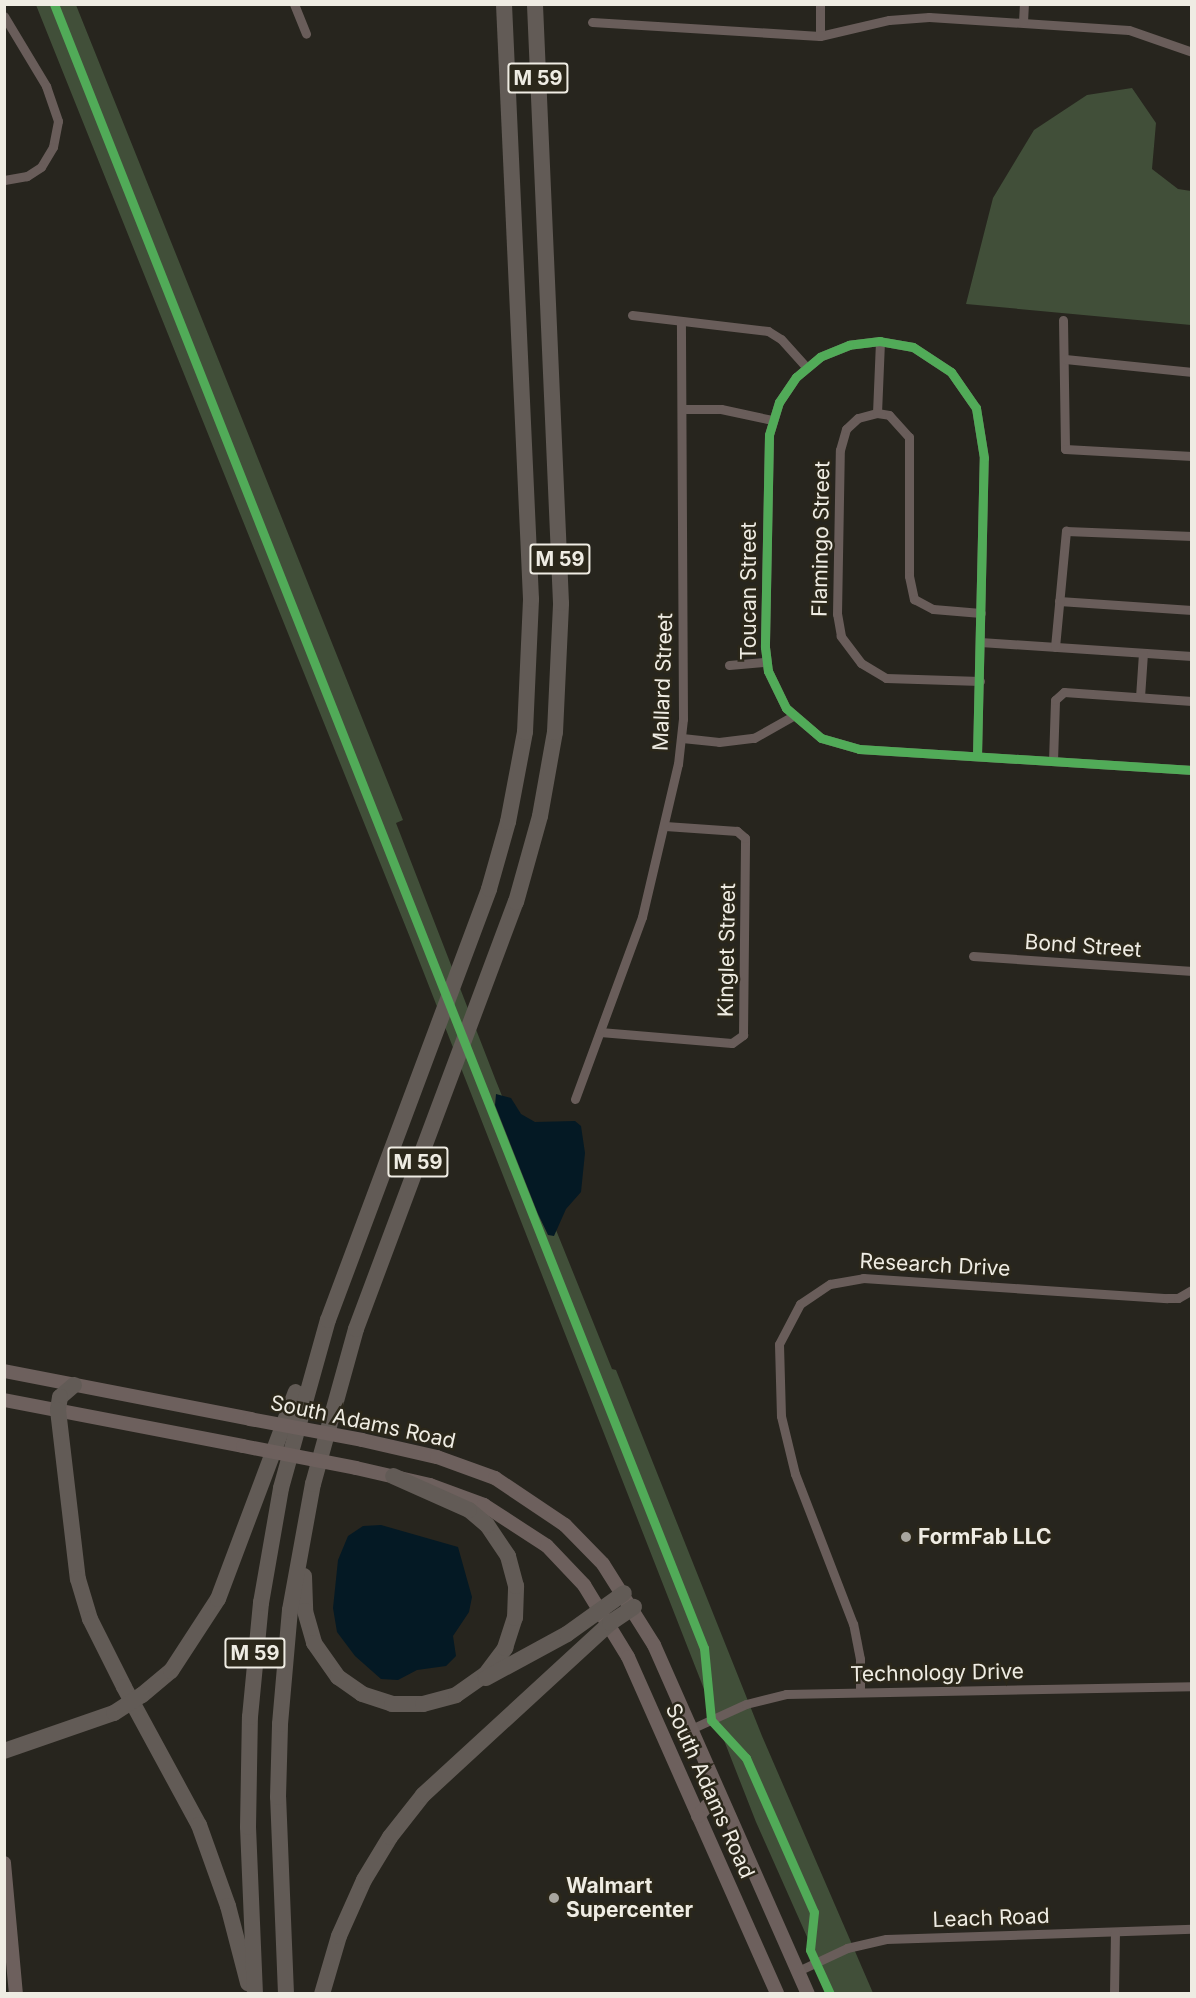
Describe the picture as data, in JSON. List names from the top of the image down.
{
  "streets": {
    "highway": ["M 59"],
    "main road": ["South Adams Road"],
    "street": [
      "Flamingo Street",
      "Toucan Street",
      "Mallard Street",
      "Bond Street",
      "Kinglet Street",
      "Research Drive",
      "Technology Drive",
      "Leach Road"
    ]
  },
  "crossings": [
    ["Flamingo Street", "Toucan Street"],
    ["Mallard Street", "Kinglet Street"],
    ["Research Drive", "Technology Drive"],
    ["South Adams Road", "Technology Drive"],
    ["South Adams Road", "Leach Road"]
  ],
  "places": ["FormFab LLC", "Walmart Supercenter"]
}
